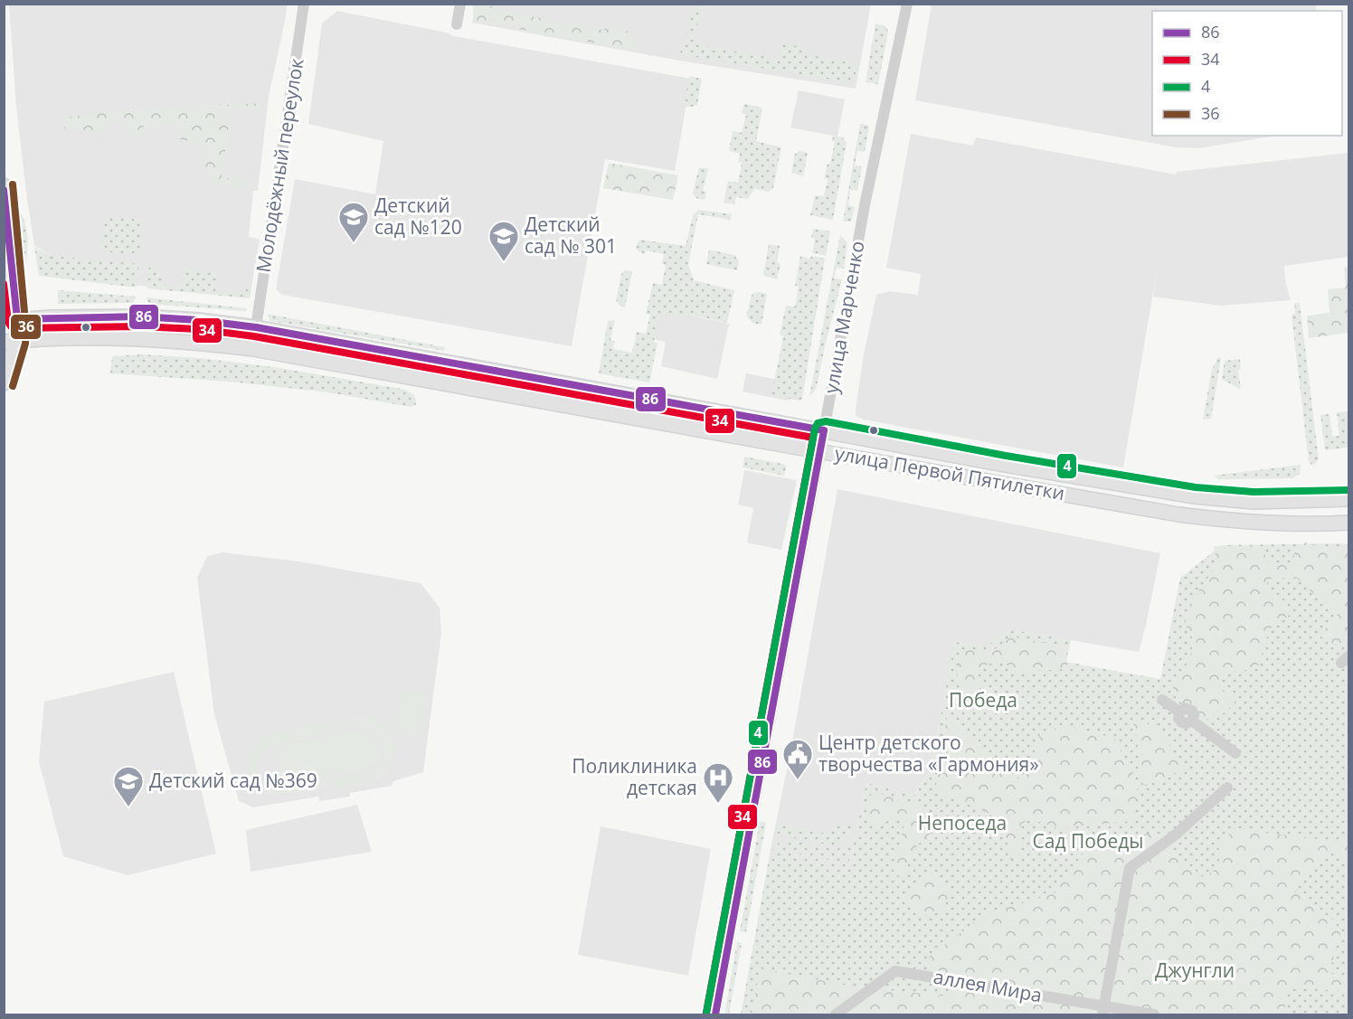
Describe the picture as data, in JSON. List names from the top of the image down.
{
  "streets": {
    "main road": ["улица Марченко", "улица Первой Пятилетки"],
    "street": ["Молодёжный переулок", "аллея Мира"]
  },
  "crossings": [
    ["Молодёжный переулок", "улица Первой Пятилетки"],
    ["улица Марченко", "улица Первой Пятилетки"]
  ],
  "parks": [
    "Победа",
    "Непоседа",
    "Сад Победы",
    "Джунгли"
  ],
  "places": {
    "school or university": ["Детский сад №120", "Детский сад № 301", "Детский сад №369"],
    "public building": ["Центр детского творчества «Гармония»"],
    "hospital": ["Поликлиника детская"]
  },
  "lines": [
    "transit line 36",
    "transit line 86",
    "transit line 34",
    "transit line 4"
  ],
  "legend": [
    "86",
    "34",
    "4",
    "36"
  ]
}
